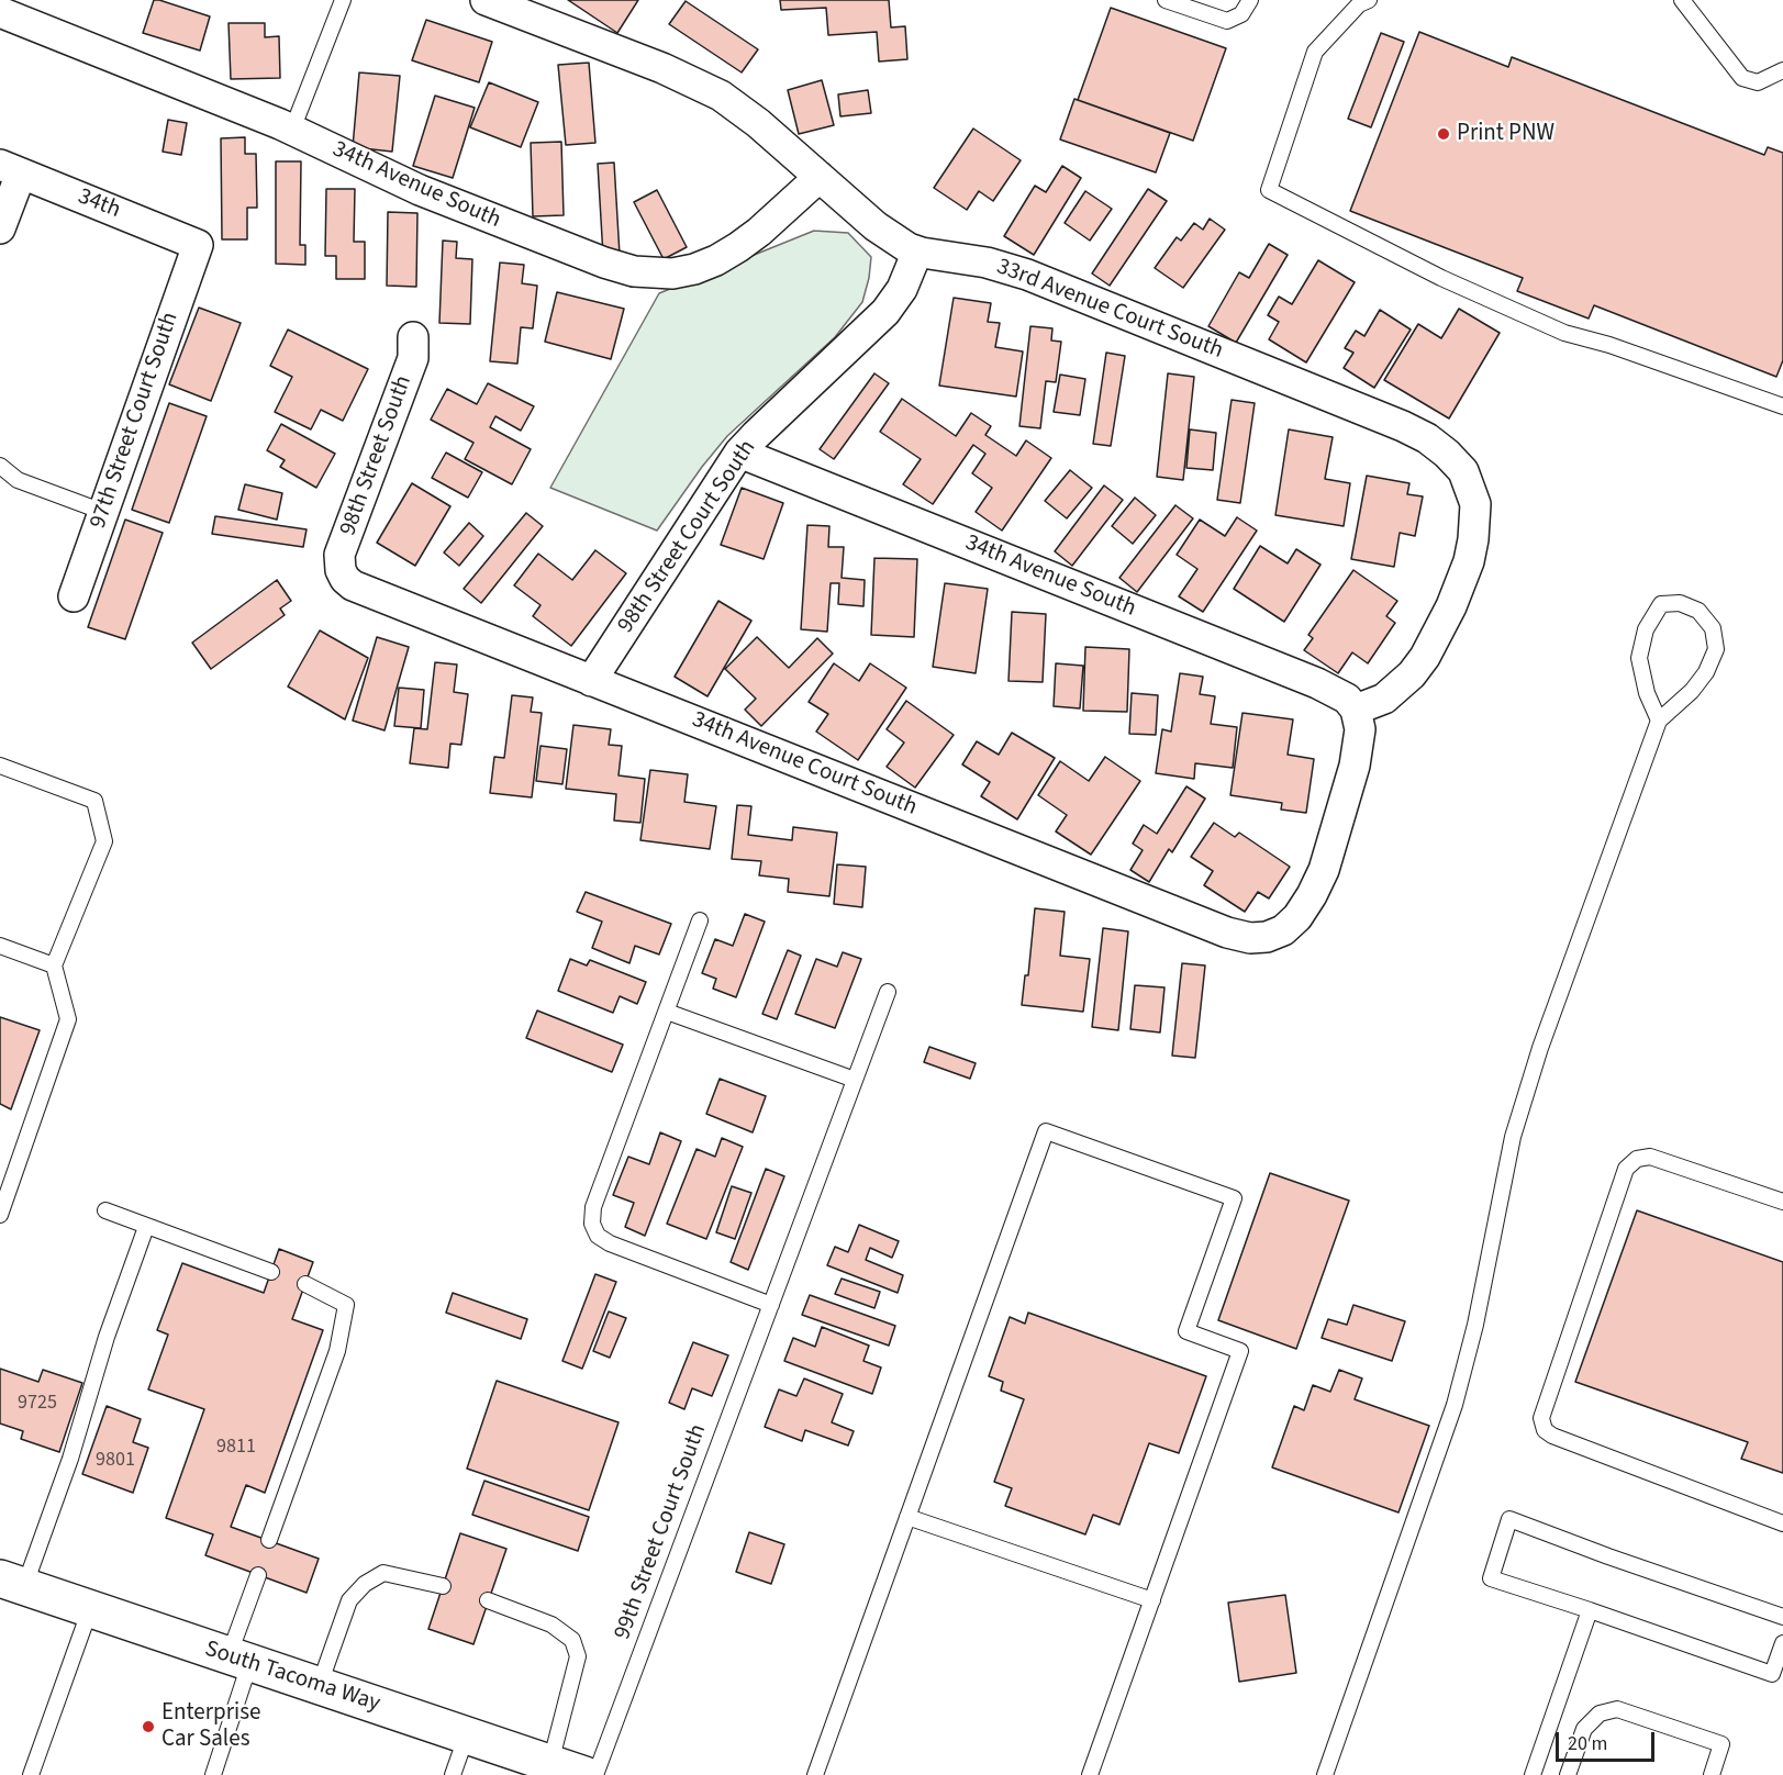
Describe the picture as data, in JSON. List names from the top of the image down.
{
  "streets": {
    "main road": ["South Tacoma Way"],
    "street": [
      "34th Avenue South",
      "34th",
      "33rd Avenue Court South",
      "97th Street Court South",
      "98th Street South",
      "98th Street Court South",
      "34th Avenue Court South"
    ],
    "lane": ["99th Street Court South"]
  },
  "crossings": [
    ["34th Avenue South", "33rd Avenue Court South"],
    ["34th Avenue South", "98th Street Court South"],
    ["34th Avenue South", "34th Avenue Court South"],
    ["34th", "97th Street Court South"],
    ["33rd Avenue Court South", "98th Street Court South"],
    ["33rd Avenue Court South", "34th Avenue Court South"],
    ["98th Street South", "34th Avenue Court South"],
    ["98th Street Court South", "34th Avenue Court South"]
  ],
  "places": ["Print PNW", "Enterprise Car Sales"],
  "house_numbers": ["9725", "9811", "9801"],
  "scale_bar": "20 m"
}
